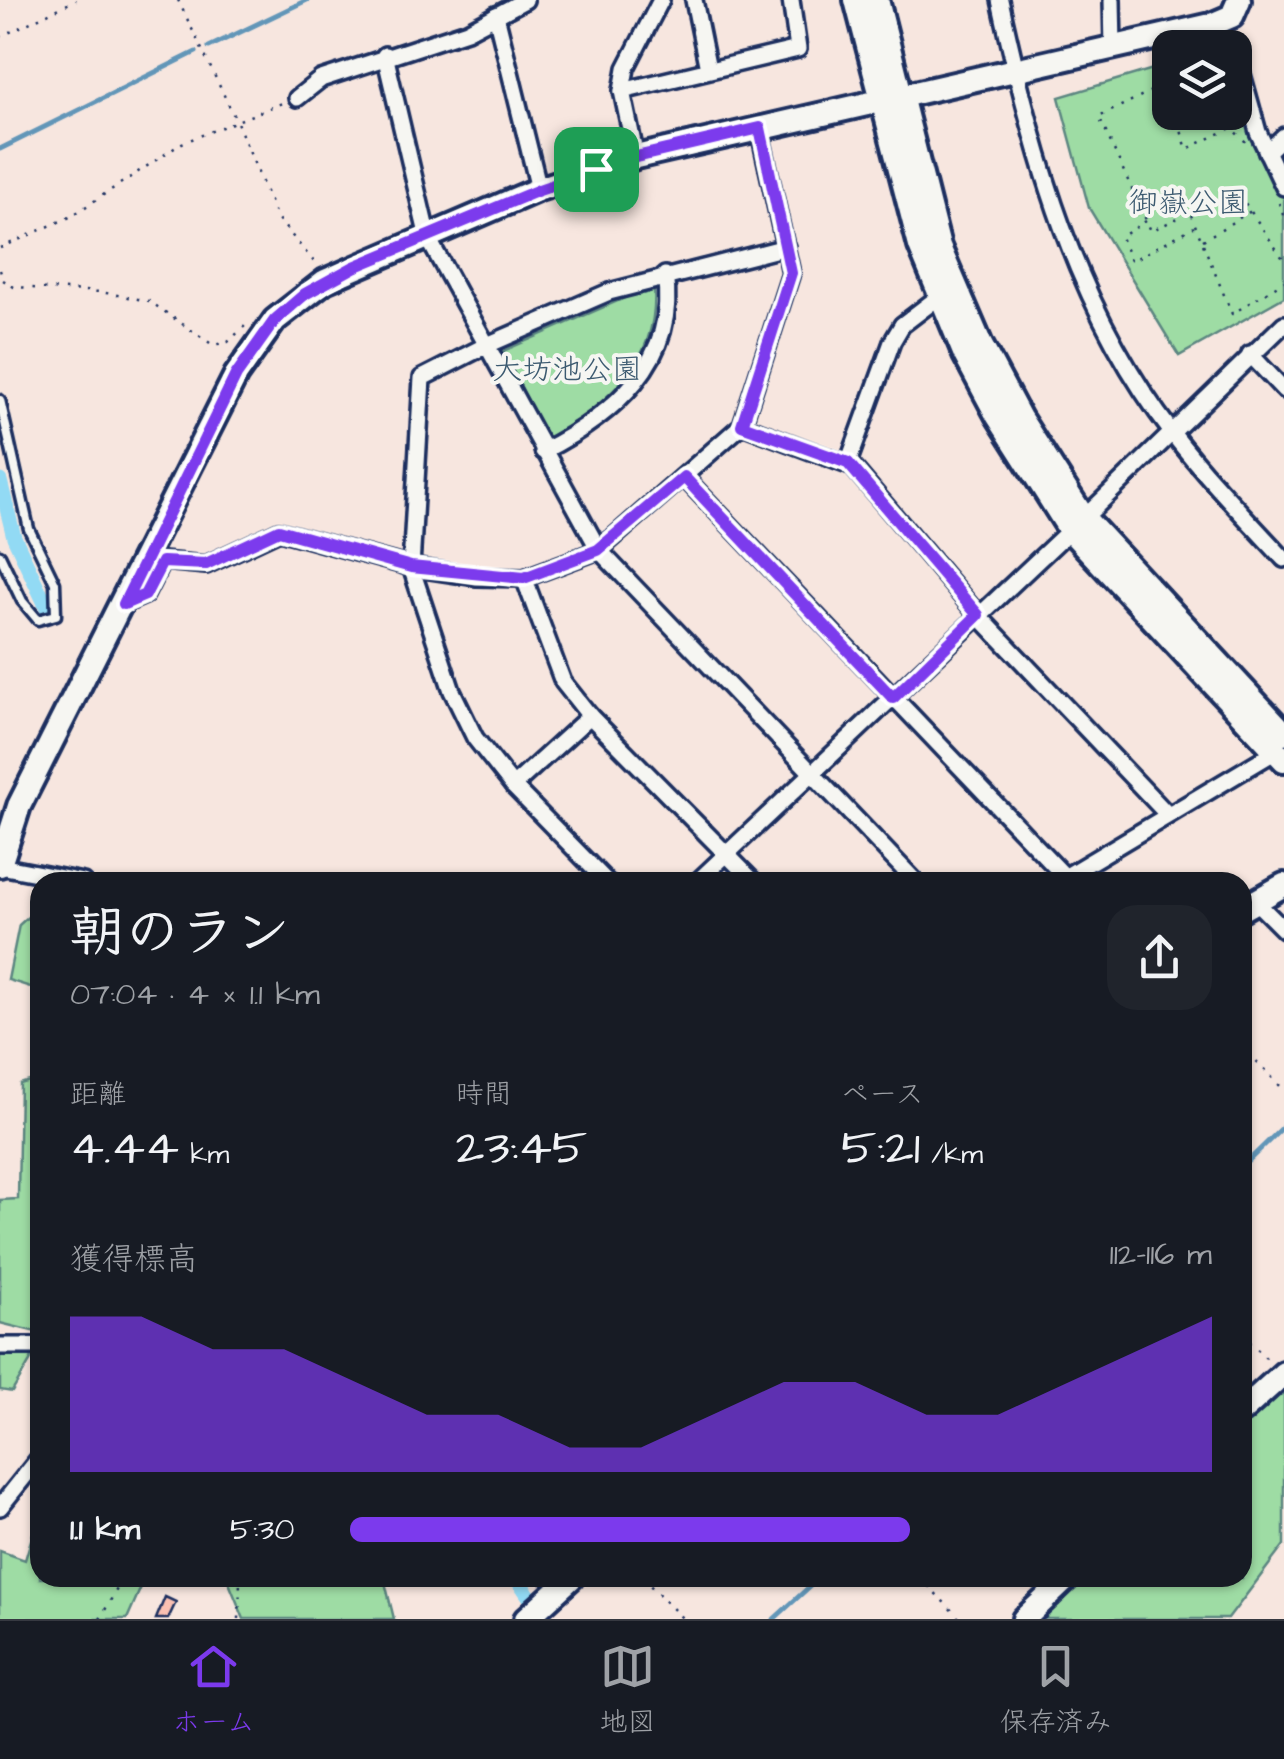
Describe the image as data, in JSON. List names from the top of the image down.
{
  "parks": ["御嶽公園", "大坊池公園"],
  "page": {
    "heading": ["朝のラン", "07:04 · 4 × 1.1 km"],
    "stats": [
      ["距離", "4.44 km"],
      ["時間", "23:45"],
      ["ペース", "5:21 /km"]
    ],
    "chart": ["獲得標高", "112–116 m"],
    "list": [
      {
        "name": "1.1 km",
        "note": "5:30"
      }
    ],
    "tabs": ["ホーム", "地図", "保存済み"]
  }
}
